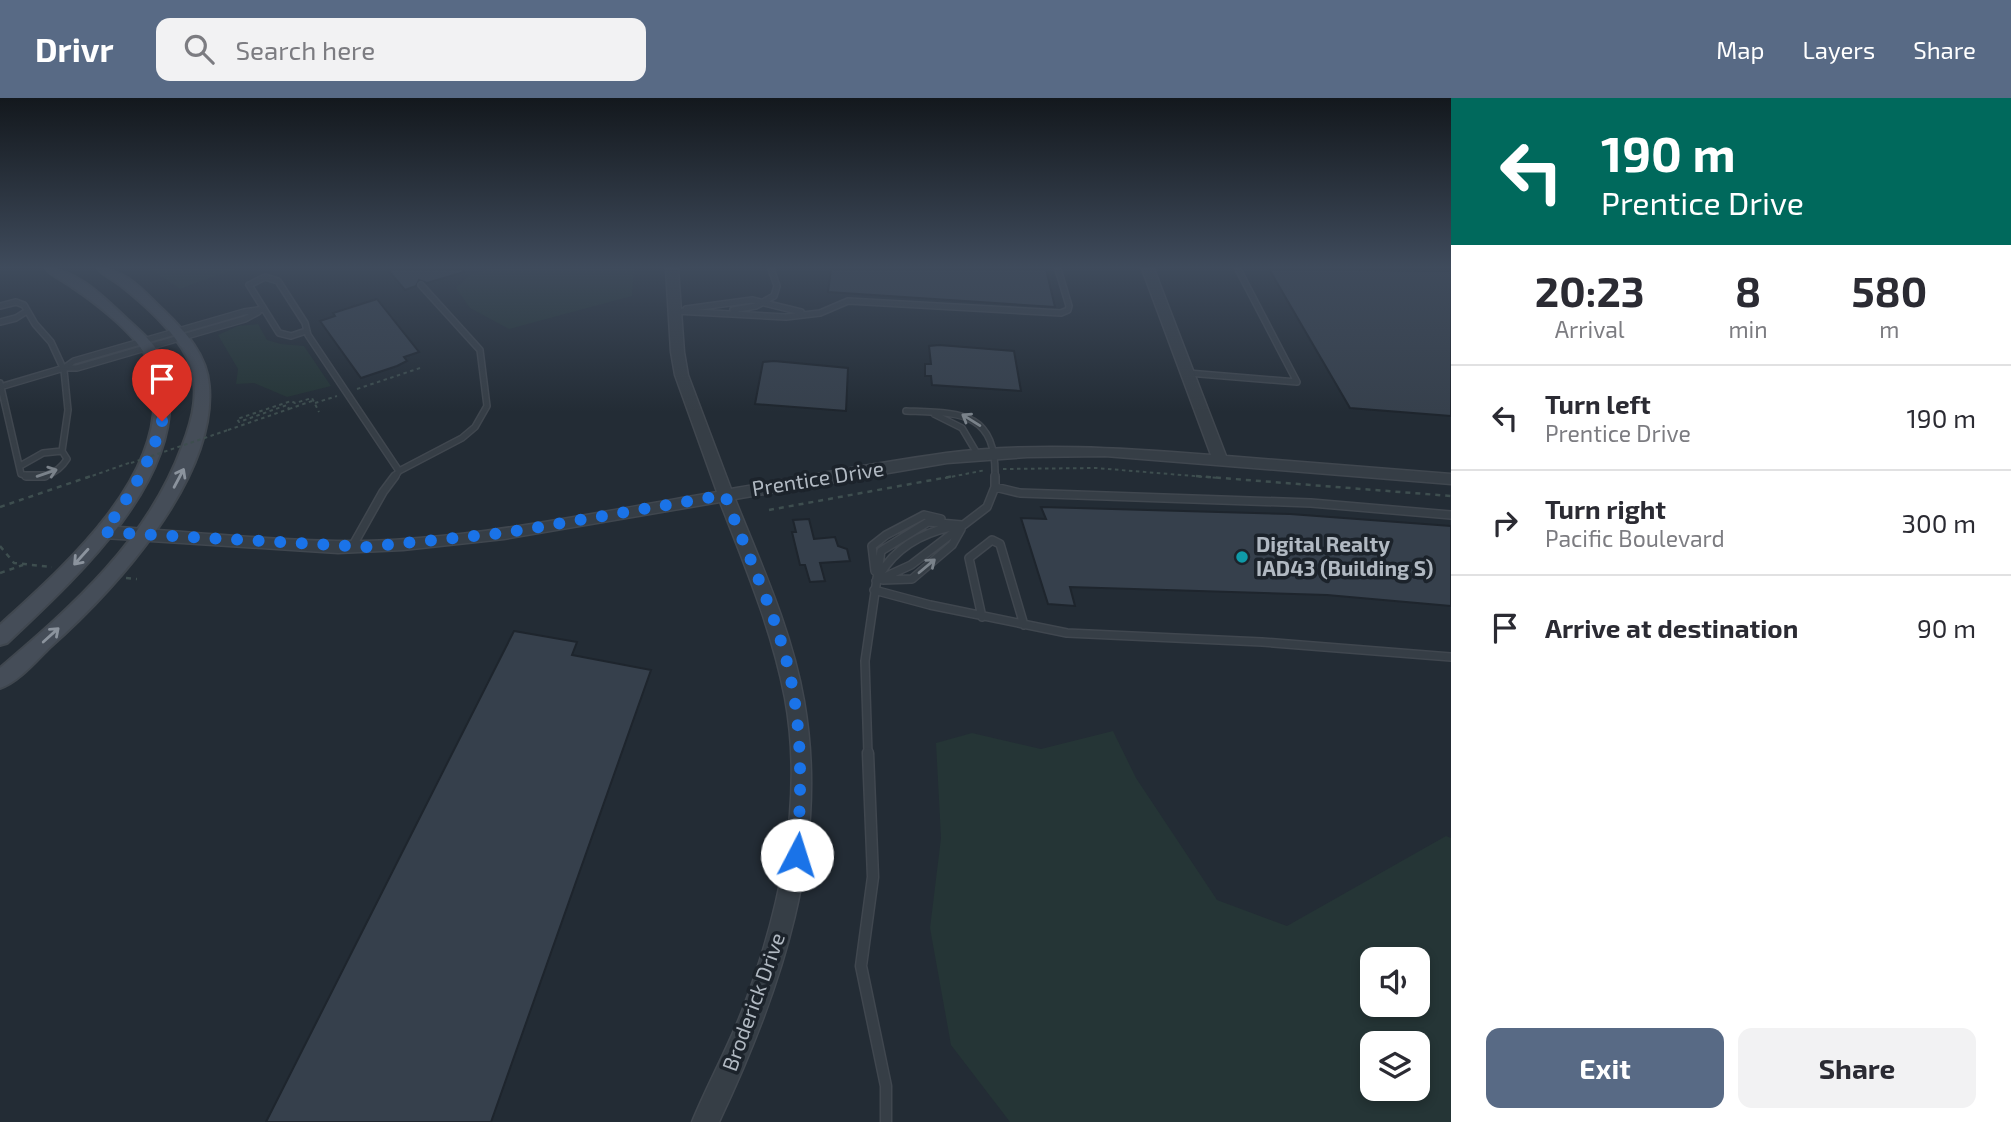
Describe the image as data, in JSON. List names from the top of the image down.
{
  "streets": {
    "street": ["Prentice Drive", "Broderick Drive"]
  },
  "crossings": [
    ["Prentice Drive", "Broderick Drive"]
  ],
  "places": ["Digital Realty IAD43 (Building S)"],
  "page": {
    "header": "Drivr",
    "search": "Search here",
    "nav": ["Map", "Layers", "Share"],
    "turn": ["190 m", "Prentice Drive"],
    "eta": [
      "20:23",
      "Arrival",
      "8",
      "min",
      "580",
      "m"
    ],
    "list": [
      {
        "name": "Turn left",
        "note": "Prentice Drive",
        "value": "190 m"
      },
      {
        "name": "Turn right",
        "note": "Pacific Boulevard",
        "value": "300 m"
      },
      {
        "name": "Arrive at destination",
        "value": "90 m"
      }
    ],
    "buttons": ["Exit", "Share"]
  }
}
